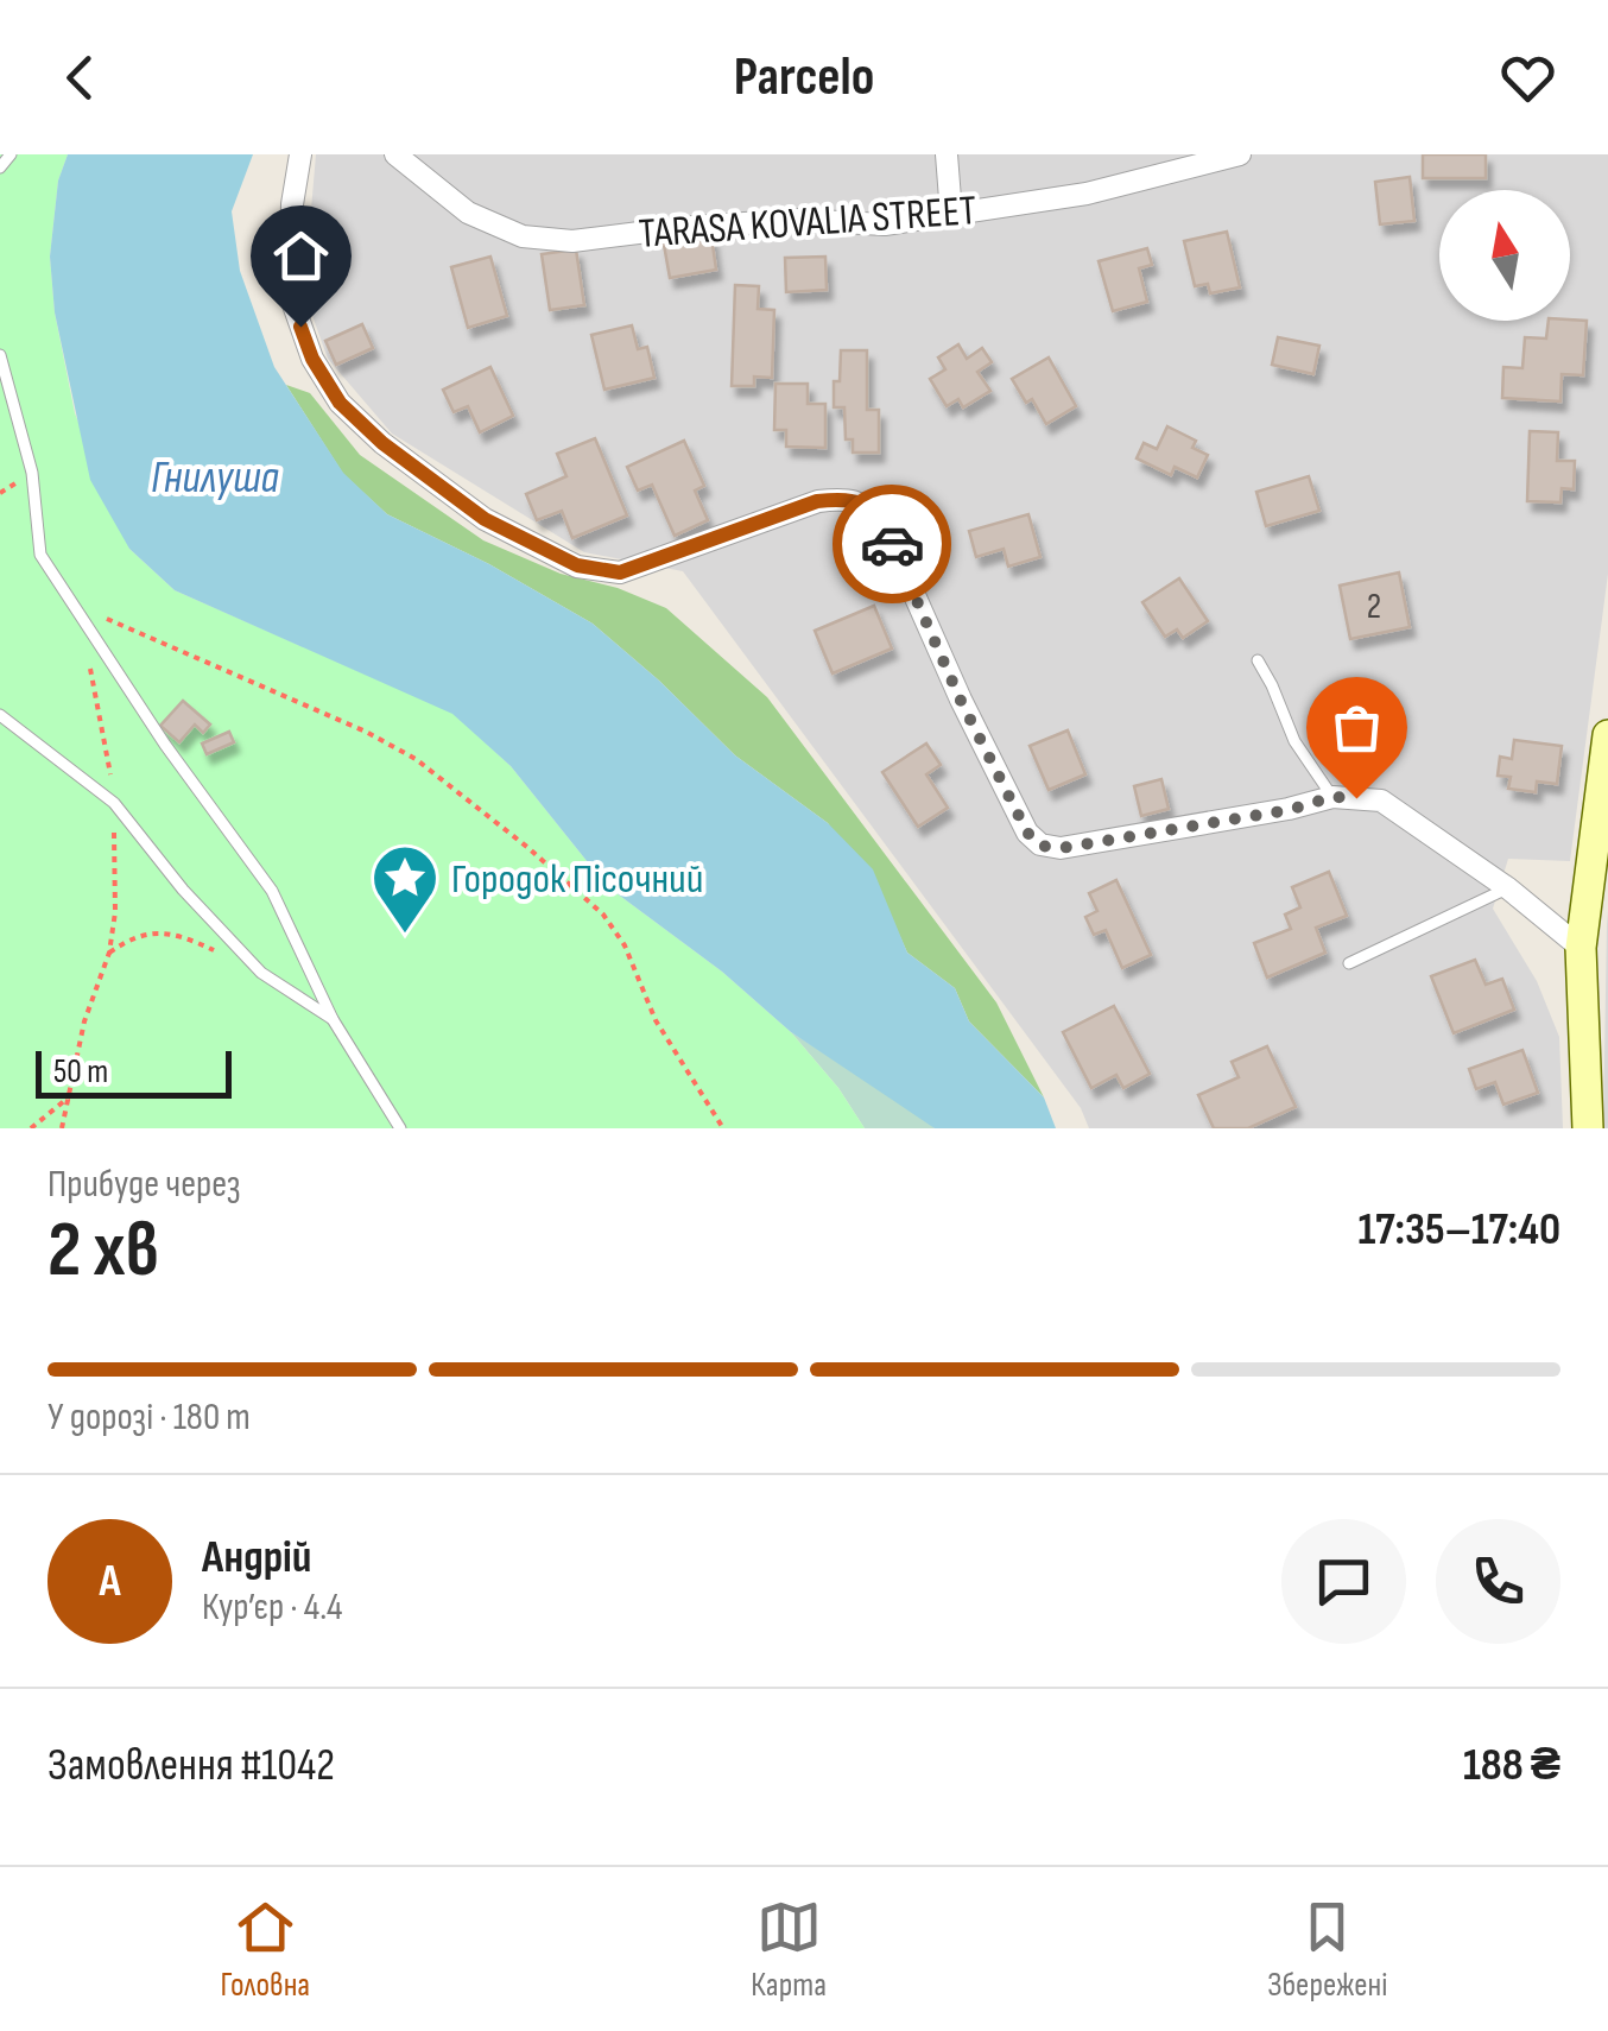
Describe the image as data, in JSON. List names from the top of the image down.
{
  "streets": {
    "street": ["TARASA KOVALIA STREET"]
  },
  "water": ["Гнилуша"],
  "places": {
    "place": ["Городок Пісочний"]
  },
  "house_numbers": ["2"],
  "scale_bar": "50 m",
  "north": "top",
  "page": {
    "header": "Parcelo",
    "scale": "50 m",
    "heading": ["2 хв", "Прибуде через", "17:35–17:40"],
    "panel": [
      "Андрій",
      "Кур’єр · 4.4",
      "Замовлення #1042",
      "188 ₴"
    ],
    "bar": "У дорозі · 180 m",
    "round": "А",
    "tabs": ["Головна", "Карта", "Збережені"]
  }
}
